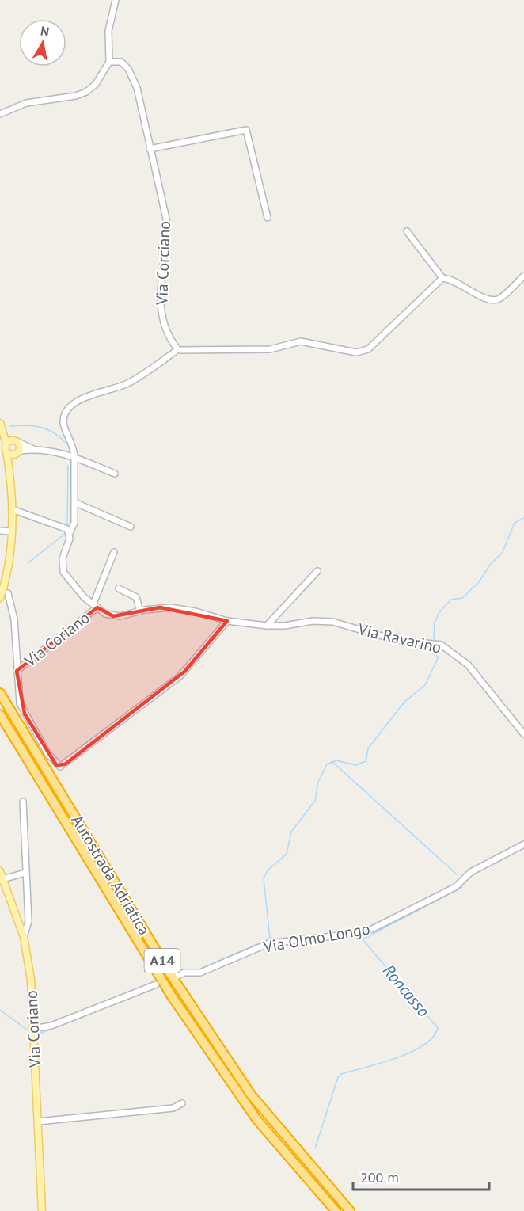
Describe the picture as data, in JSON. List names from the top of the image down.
{
  "streets": {
    "highway": ["Autostrada Adriatica", "A14"],
    "main road": ["Via Coriano"],
    "street": ["Via Corciano", "Via Ravarino", "Via Olmo Longo"]
  },
  "crossings": [
    ["Via Ravarino", "Via Coriano"]
  ],
  "water": ["Roncasso"],
  "scale_bar": "200 m",
  "north": "top"
}
